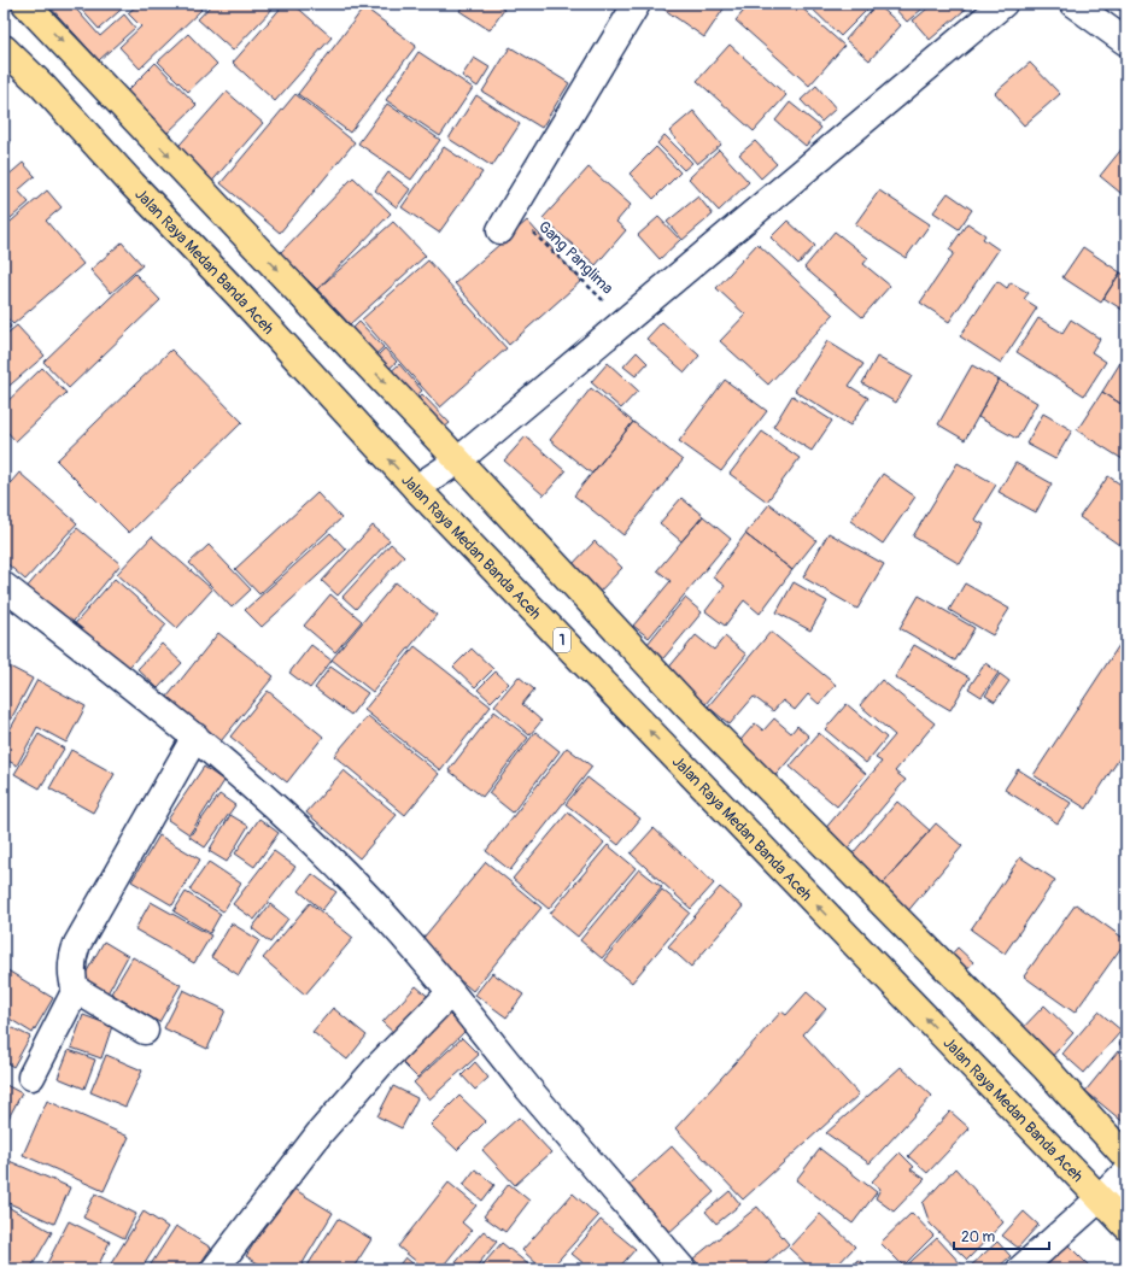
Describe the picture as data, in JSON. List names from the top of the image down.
{
  "streets": {
    "highway": ["Jalan Raya Medan Banda Aceh", "1"],
    "path": ["Gang Panglima"]
  },
  "scale_bar": "20 m"
}
